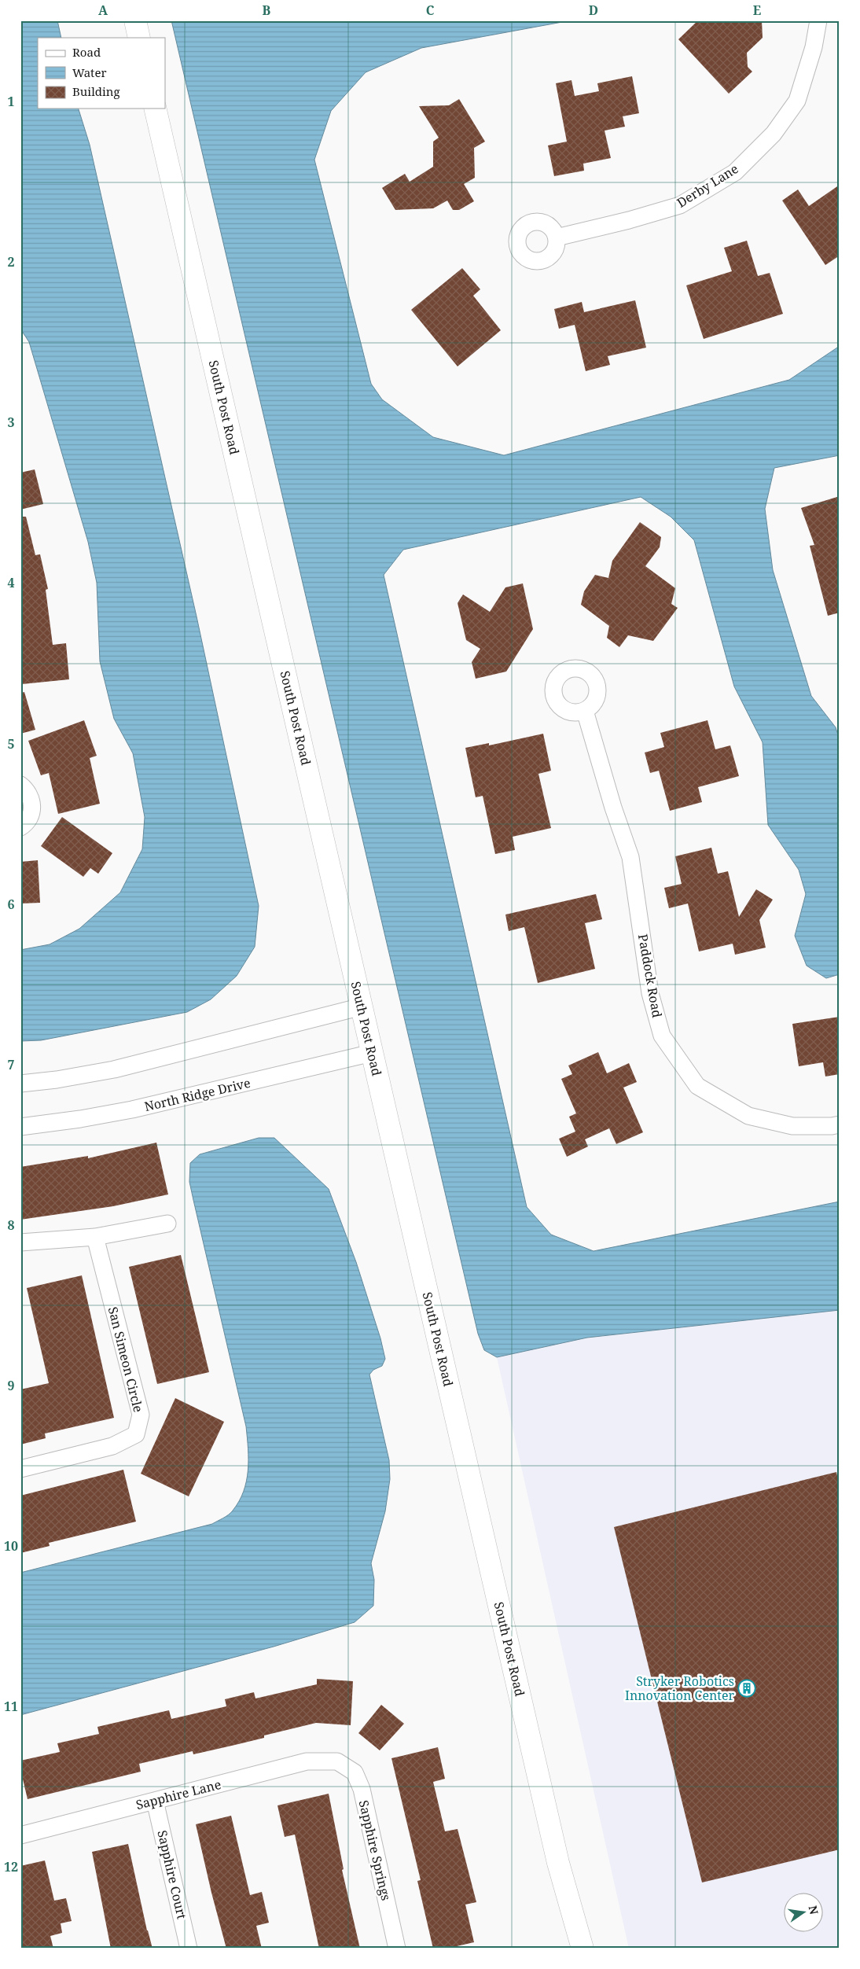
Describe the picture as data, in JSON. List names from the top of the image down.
{
  "streets": {
    "street": [
      "Derby Lane",
      "South Post Road",
      "Paddock Road",
      "North Ridge Drive",
      "San Simeon Circle",
      "Sapphire Lane",
      "Sapphire Springs",
      "Sapphire Court"
    ]
  },
  "crossings": [
    ["South Post Road", "North Ridge Drive"],
    ["Sapphire Lane", "Sapphire Springs"],
    ["Sapphire Lane", "Sapphire Court"]
  ],
  "places": {
    "building": ["Stryker Robotics Innovation Center"]
  },
  "legend": ["Road", "Water", "Building"],
  "north": "right",
  "grid": {
    "columns": [
      "A",
      "B",
      "C",
      "D",
      "E"
    ],
    "rows": [
      "1",
      "2",
      "3",
      "4",
      "5",
      "6",
      "7",
      "8",
      "9",
      "10",
      "11",
      "12"
    ]
  }
}
